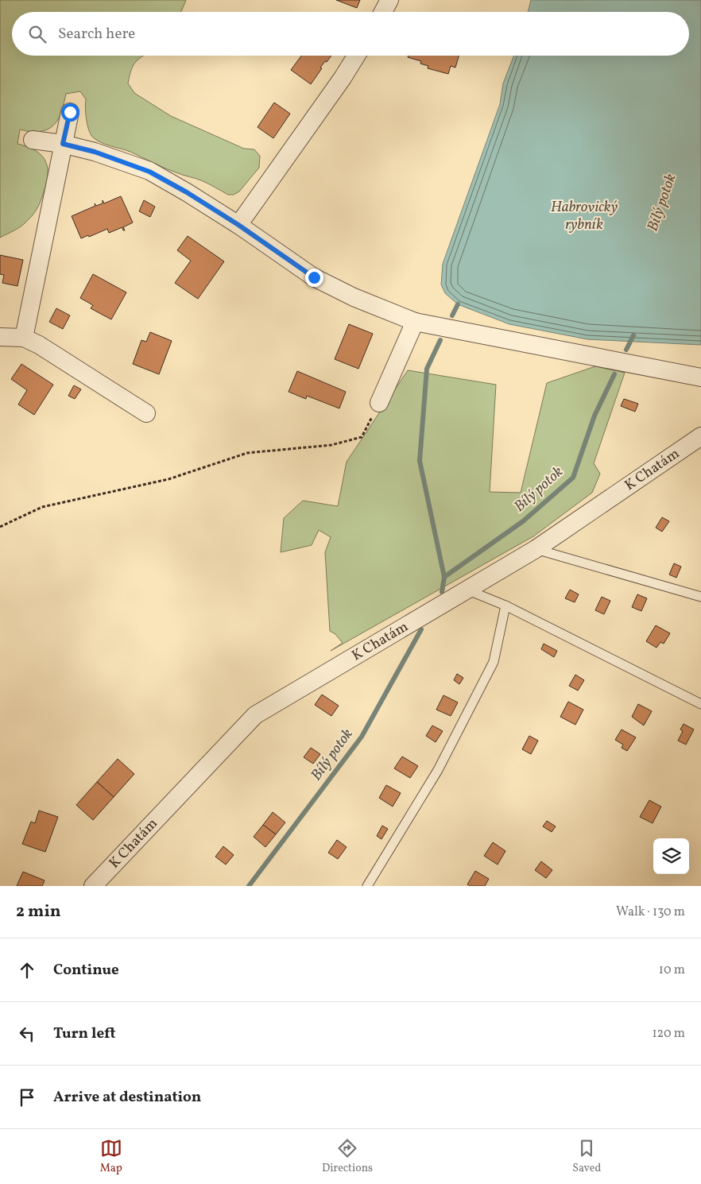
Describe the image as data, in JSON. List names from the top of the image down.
{
  "streets": {
    "street": ["K Chatám"]
  },
  "water": ["Bílý potok", "Habrovický rybník"],
  "page": {
    "search": "Search here",
    "heading": ["2 min", "Walk · 130 m"],
    "list": [
      ["Continue", "10 m"],
      ["Turn left", "120 m"],
      "Arrive at destination"
    ],
    "nav": ["Map", "Directions", "Saved"]
  }
}
